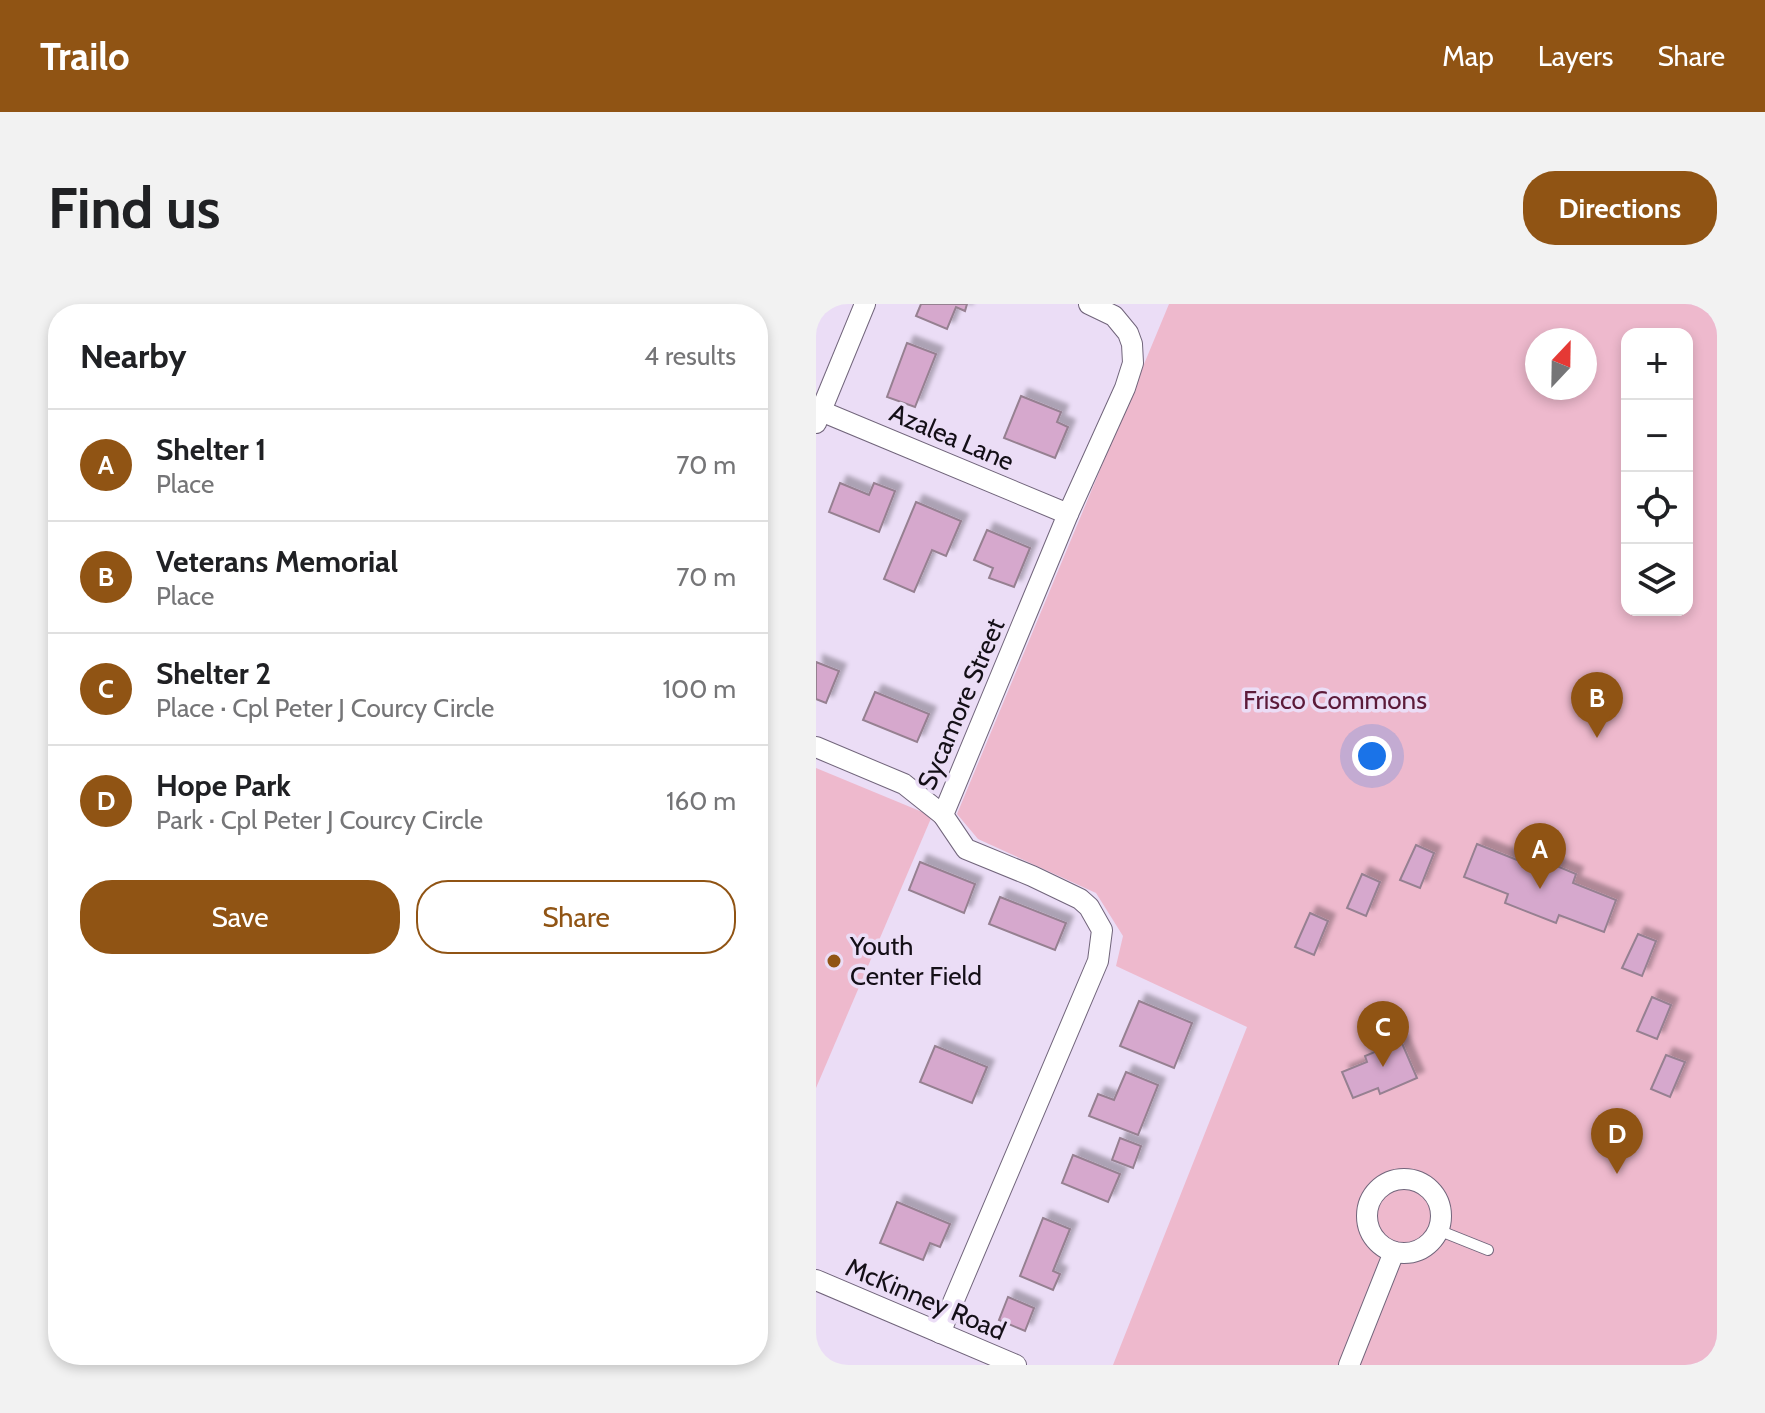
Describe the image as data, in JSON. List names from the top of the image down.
{
  "streets": {
    "street": ["Azalea Lane", "Sycamore Street", "McKinney Road"]
  },
  "crossings": [
    ["Azalea Lane", "Sycamore Street"],
    ["Sycamore Street", "McKinney Road"]
  ],
  "parks": ["Frisco Commons"],
  "places": ["Youth Center Field"],
  "north": "top",
  "page": {
    "header": "Trailo",
    "nav": ["Map", "Layers", "Share"],
    "buttons": [
      "Directions",
      ["Save", "Share"]
    ],
    "title": "Find us",
    "heading": ["Nearby", "4 results"],
    "map_buttons": ["+", "−"],
    "list": [
      {
        "mark": "A",
        "name": "Shelter 1",
        "note": "Place",
        "value": "70 m"
      },
      {
        "mark": "B",
        "name": "Veterans Memorial",
        "note": "Place",
        "value": "70 m"
      },
      {
        "mark": "C",
        "name": "Shelter 2",
        "note": "Place · Cpl Peter J Courcy Circle",
        "value": "100 m"
      },
      {
        "mark": "D",
        "name": "Hope Park",
        "note": "Park · Cpl Peter J Courcy Circle",
        "value": "160 m"
      }
    ],
    "pins": [
      "B",
      "A",
      "C",
      "D"
    ]
  }
}
